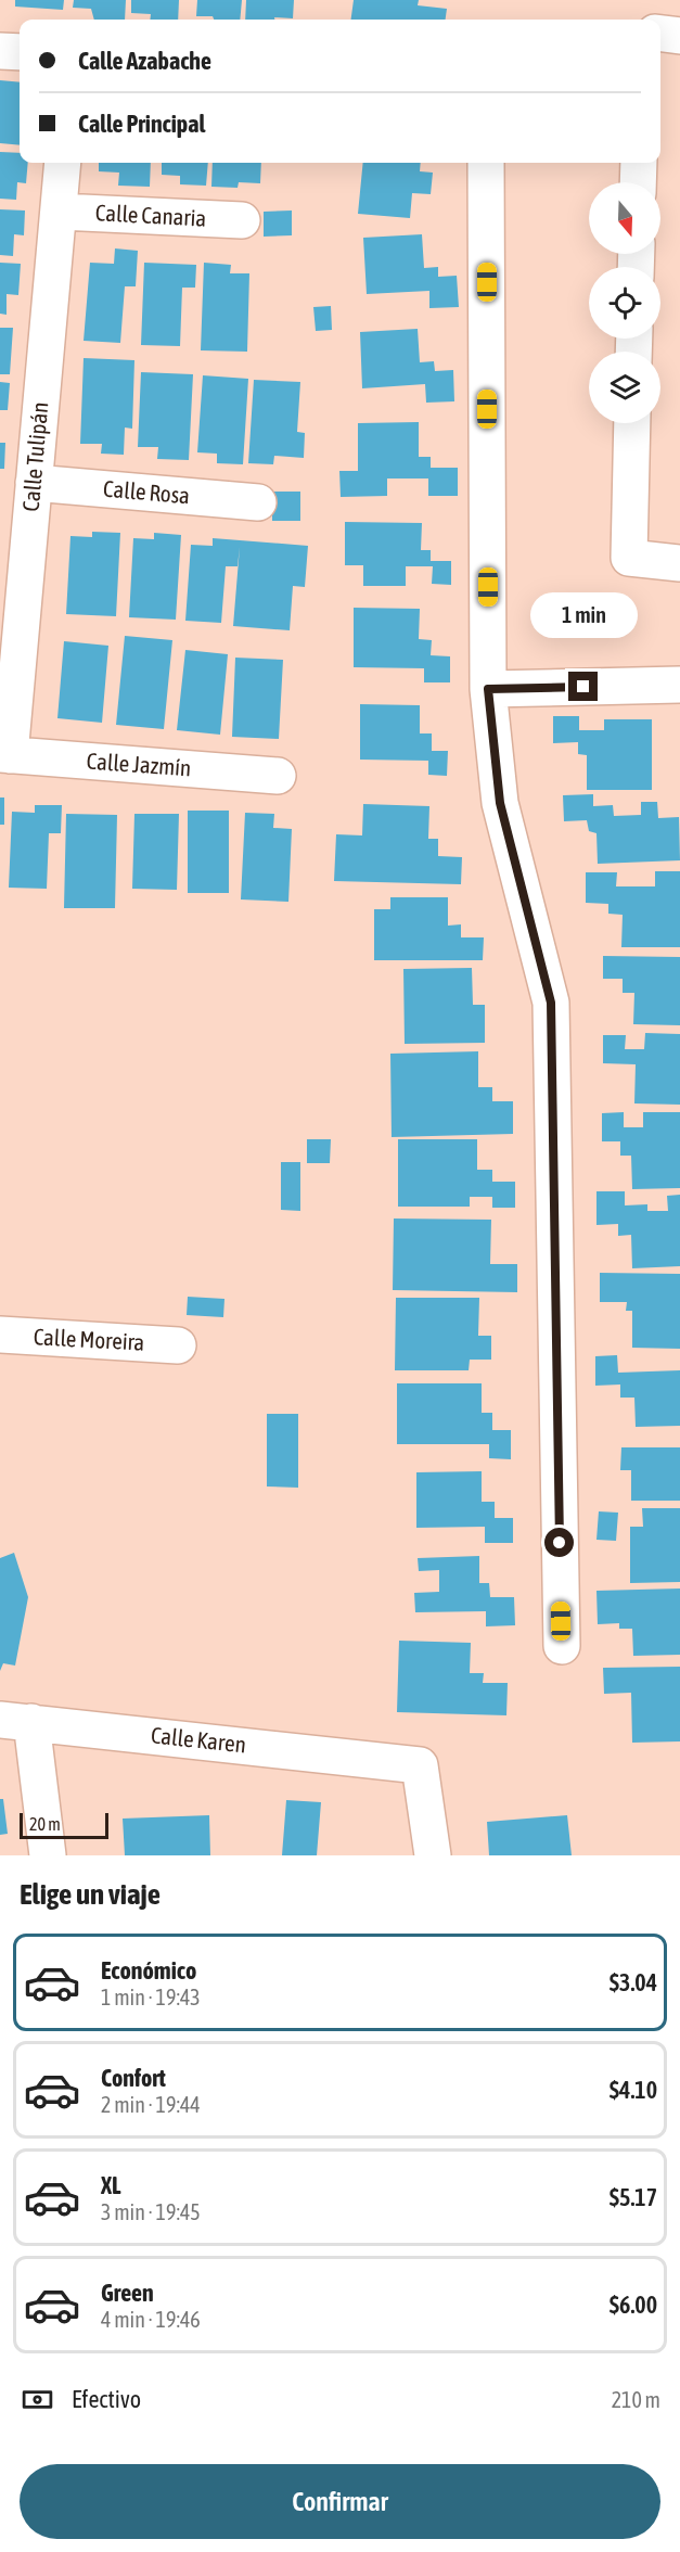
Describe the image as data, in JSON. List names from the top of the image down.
{
  "streets": {
    "street": [
      "Calle Canaria",
      "Calle Tulipán",
      "Calle Rosa",
      "Calle Jazmín",
      "Calle Moreira",
      "Calle Karen"
    ]
  },
  "crossings": [
    ["Calle Canaria", "Calle Tulipán"],
    ["Calle Tulipán", "Calle Rosa"],
    ["Calle Tulipán", "Calle Jazmín"]
  ],
  "scale_bar": "20 m",
  "north": "bottom",
  "page": {
    "banner": ["Calle Azabache", "Calle Principal"],
    "bubble": "1 min",
    "scale": "20 m",
    "heading": "Elige un viaje",
    "list": [
      {
        "name": "Económico",
        "note": "1 min · 19:43",
        "value": "$3.04"
      },
      {
        "name": "Confort",
        "note": "2 min · 19:44",
        "value": "$4.10"
      },
      {
        "name": "XL",
        "note": "3 min · 19:45",
        "value": "$5.17"
      },
      {
        "name": "Green",
        "note": "4 min · 19:46",
        "value": "$6.00"
      }
    ],
    "pay": ["Efectivo", "210 m"],
    "buttons": "Confirmar"
  }
}
